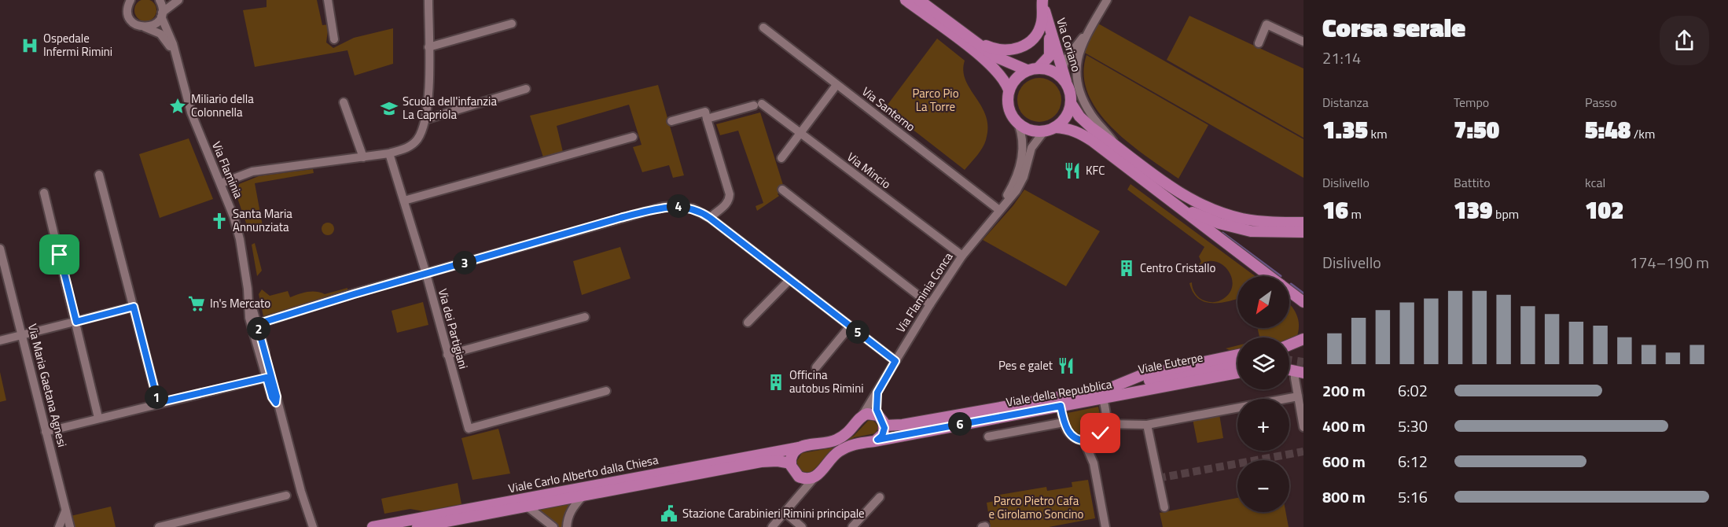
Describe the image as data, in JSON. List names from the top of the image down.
{
  "streets": {
    "main road": [
      "Via Coriano",
      "Viale Euterpe",
      "Viale della Repubblica",
      "Viale Carlo Alberto dalla Chiesa"
    ],
    "street": [
      "Via Santerno",
      "Via Flaminia",
      "Via Mincio",
      "Via Flaminia Conca",
      "Via dei Partigiani",
      "Via Maria Gaetana Agnesi"
    ]
  },
  "crossings": [
    ["Via Coriano", "Via Flaminia Conca"],
    ["Via Santerno", "Via Flaminia Conca"],
    ["Via Mincio", "Via Flaminia Conca"],
    ["Via Flaminia Conca", "Viale Carlo Alberto dalla Chiesa"],
    ["Viale Euterpe", "Viale della Repubblica"]
  ],
  "parks": ["Parco Pio La Torre", "Parco Pietro Cafa e Girolamo Soncino"],
  "places": {
    "hospital": ["Ospedale Infermi Rimini"],
    "place": ["Miliario della Colonnella"],
    "school or university": ["Scuola dell'infanzia La Capriola"],
    "restaurant": ["KFC", "Pes e galet"],
    "church": ["Santa Maria Annunziata"],
    "building": ["Centro Cristallo", "Officina autobus Rimini"],
    "supermarket": ["In's Mercato"],
    "public building": ["Stazione Carabinieri Rimini principale"]
  },
  "north": "bottom left",
  "page": {
    "heading": ["Corsa serale", "21:14"],
    "stats": [
      ["Distanza", "1.35 km"],
      ["Tempo", "7:50"],
      ["Passo", "5:48 /km"],
      ["Dislivello", "16 m"],
      ["Battito", "139 bpm"],
      ["kcal", "102"]
    ],
    "pins": [
      "4",
      "3",
      "2",
      "5",
      "1",
      "6"
    ],
    "chart": ["Dislivello", "174–190 m"],
    "map_buttons": ["+", "−"],
    "list": [
      {
        "name": "200 m",
        "note": "6:02"
      },
      {
        "name": "400 m",
        "note": "5:30"
      },
      {
        "name": "600 m",
        "note": "6:12"
      },
      {
        "name": "800 m",
        "note": "5:16"
      }
    ]
  }
}
